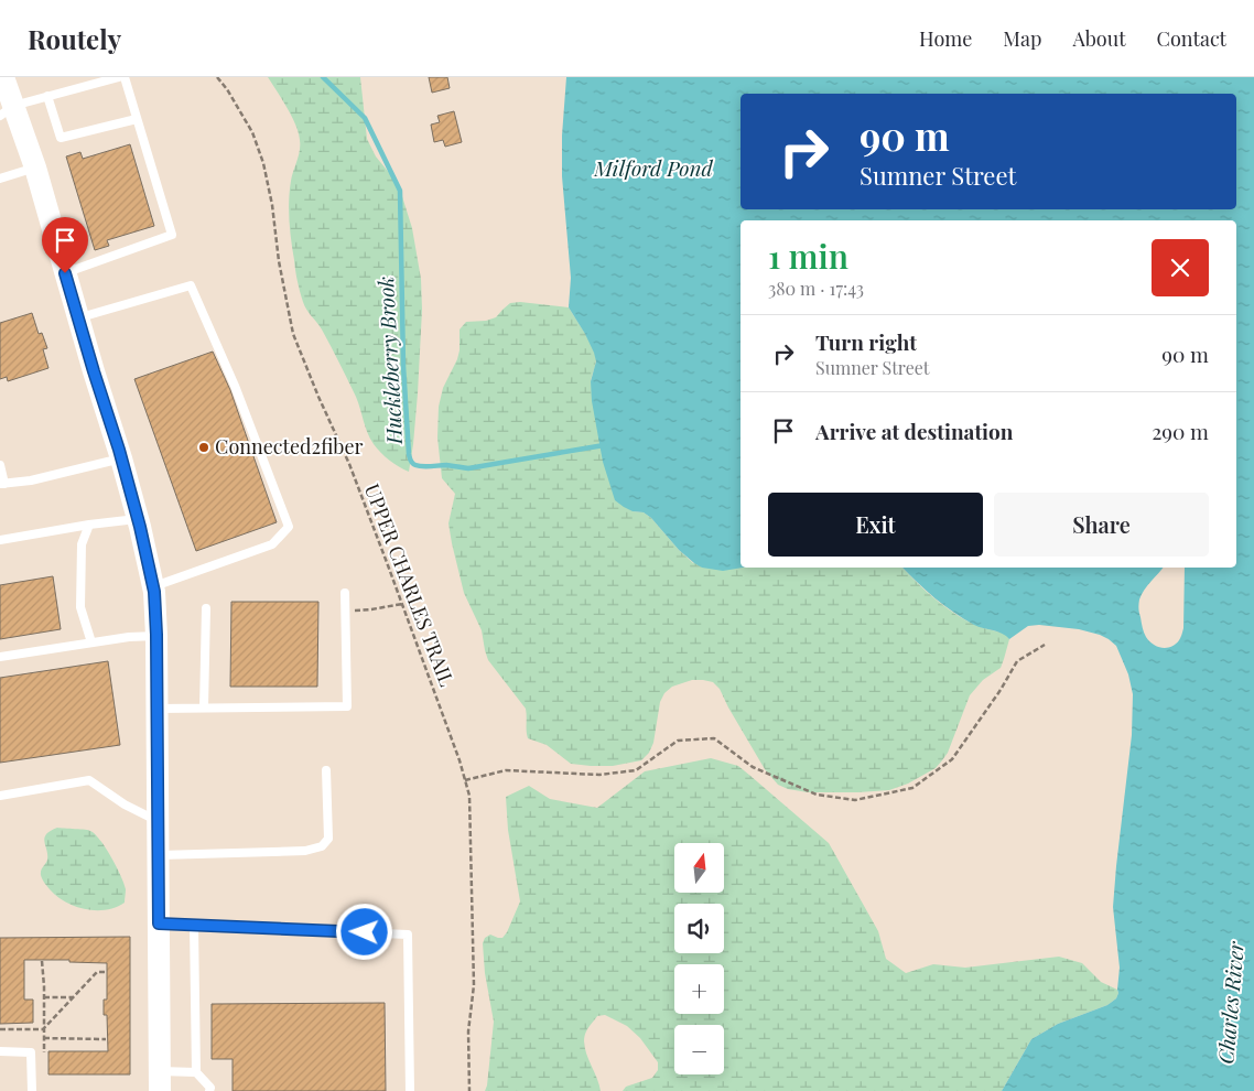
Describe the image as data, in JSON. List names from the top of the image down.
{
  "streets": {
    "path": ["UPPER CHARLES TRAIL"]
  },
  "water": ["Milford Pond", "Huckleberry Brook", "Charles River"],
  "places": ["Connected2fiber"],
  "north": "top",
  "page": {
    "header": "Routely",
    "nav": [
      "Home",
      "Map",
      "About",
      "Contact"
    ],
    "turn": ["90 m", "Sumner Street"],
    "heading": ["1 min", "380 m · 17:43"],
    "list": [
      {
        "name": "Turn right",
        "note": "Sumner Street",
        "value": "90 m"
      },
      {
        "name": "Arrive at destination",
        "value": "290 m"
      }
    ],
    "buttons": ["Exit", "Share"],
    "map_buttons": ["+", "−"]
  }
}
